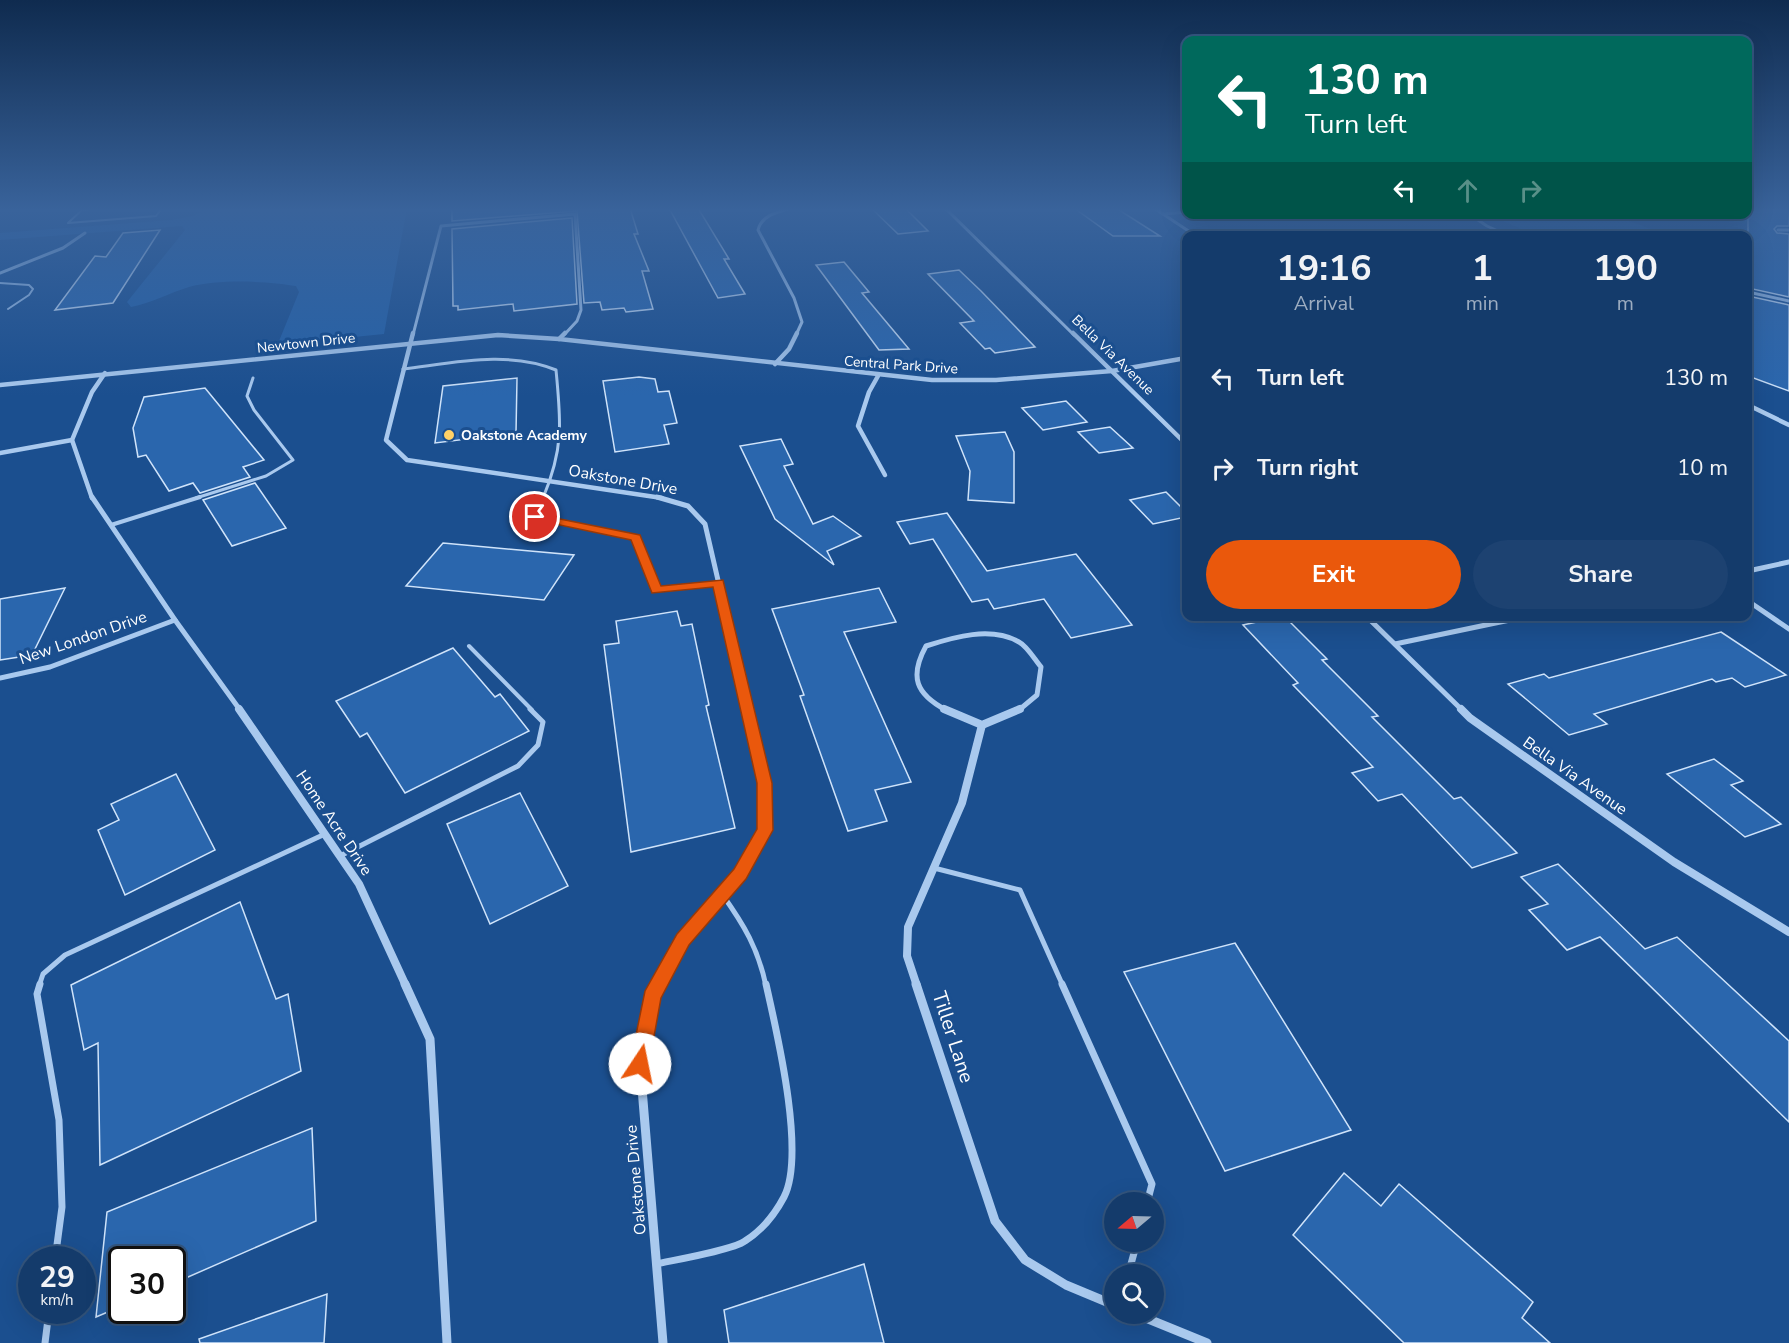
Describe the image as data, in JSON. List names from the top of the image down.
{
  "streets": {
    "street": [
      "Newtown Drive",
      "Bella Via Avenue",
      "Central Park Drive",
      "Oakstone Drive",
      "New London Drive",
      "Home Acre Drive",
      "Tiller Lane"
    ]
  },
  "crossings": [
    ["Newtown Drive", "Central Park Drive"],
    ["Newtown Drive", "Oakstone Drive"],
    ["Bella Via Avenue", "Central Park Drive"],
    ["New London Drive", "Home Acre Drive"]
  ],
  "places": ["Oakstone Academy"],
  "north": "left",
  "page": {
    "turn": ["130 m", "Turn left"],
    "eta": [
      "19:16",
      "Arrival",
      "1",
      "min",
      "190",
      "m"
    ],
    "list": [
      {
        "name": "Turn left",
        "value": "130 m"
      },
      {
        "name": "Turn right",
        "value": "10 m"
      }
    ],
    "buttons": ["Exit", "Share"],
    "speed": "29 km/h",
    "limit": "30"
  }
}
